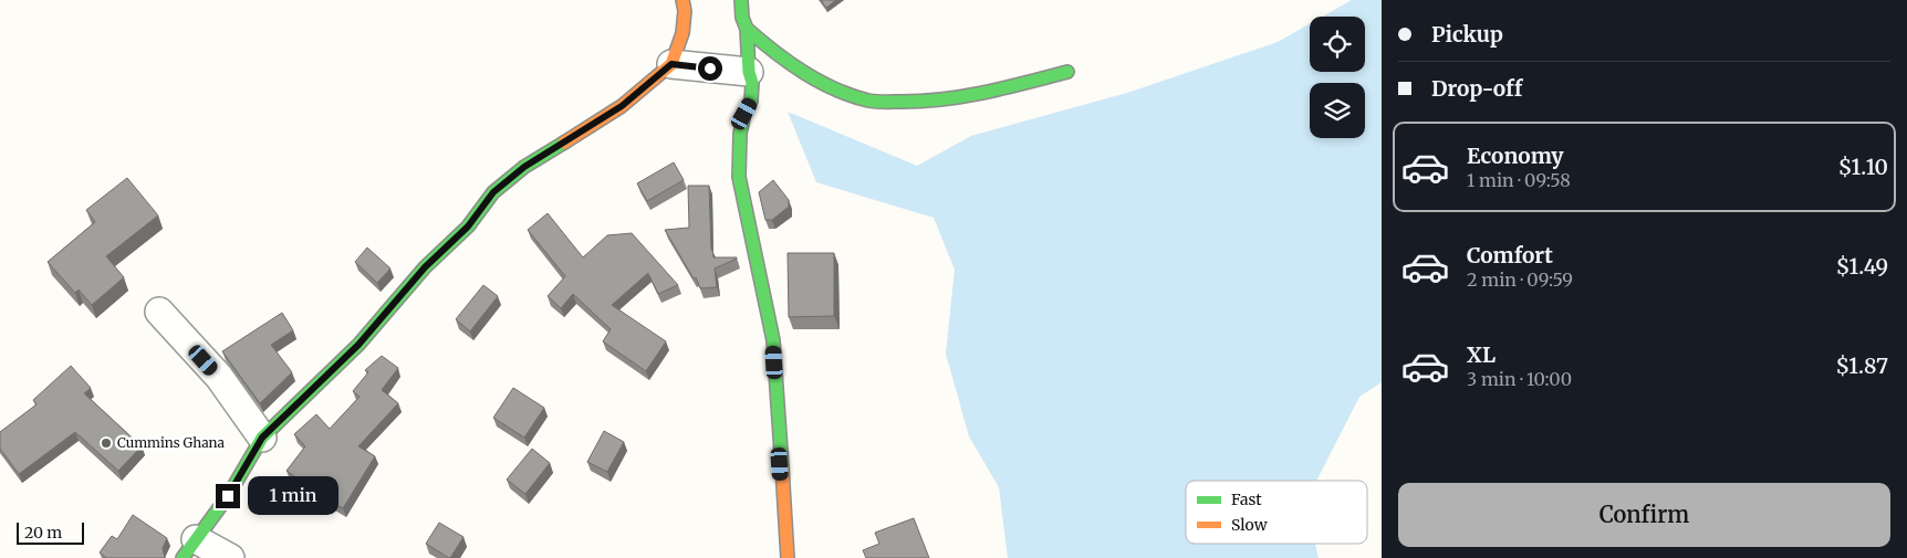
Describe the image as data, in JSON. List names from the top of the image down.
{
  "places": ["Cummins Ghana"],
  "legend": ["Fast", "Slow"],
  "scale_bar": "20 m",
  "page": {
    "banner": ["Pickup", "Drop-off"],
    "list": [
      {
        "name": "Economy",
        "note": "1 min · 09:58",
        "value": "$1.10"
      },
      {
        "name": "Comfort",
        "note": "2 min · 09:59",
        "value": "$1.49"
      },
      {
        "name": "XL",
        "note": "3 min · 10:00",
        "value": "$1.87"
      }
    ],
    "buttons": "Confirm",
    "bubble": "1 min",
    "scale": "20 m"
  }
}
